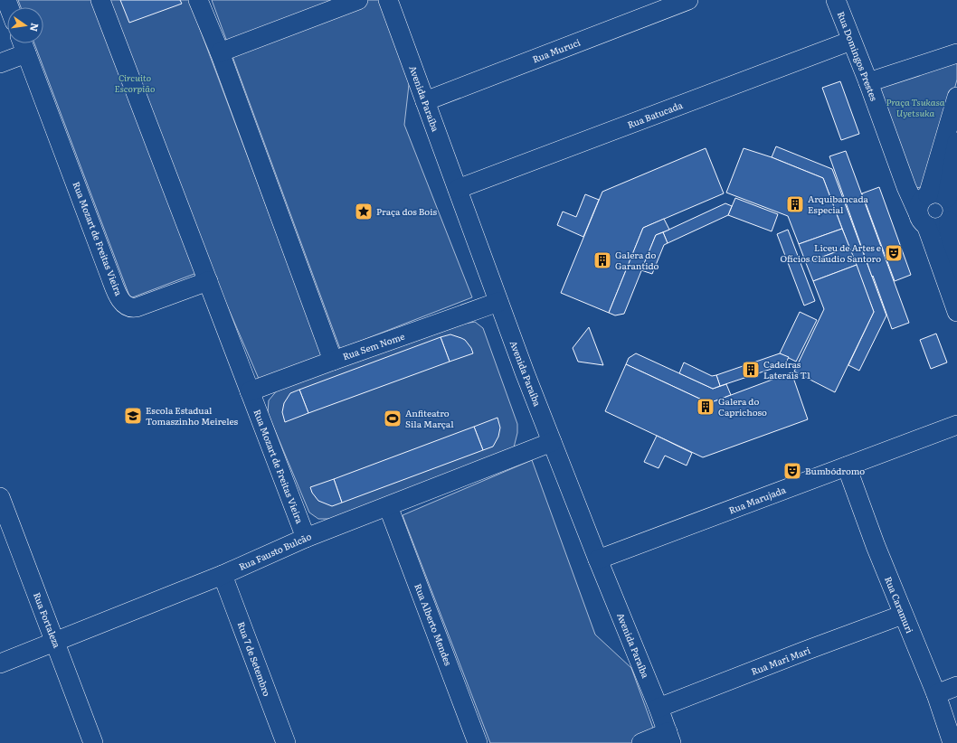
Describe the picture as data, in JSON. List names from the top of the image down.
{
  "streets": {
    "street": [
      "Rua Muruci",
      "Rua Domingos Prestes",
      "Avenida Paraíba",
      "Rua Batucada",
      "Rua Mozart de Freitas Vieira",
      "Rua Sem Nome",
      "Rua Marujada",
      "Rua Fausto Bulcão",
      "Rua Caramuri",
      "Rua Fortaleza",
      "Rua Alberto Mendes",
      "Rua 7 de Setembro",
      "Rua Mari Mari"
    ]
  },
  "crossings": [
    ["Rua Muruci", "Avenida Paraíba"],
    ["Rua Domingos Prestes", "Rua Batucada"],
    ["Avenida Paraíba", "Rua Batucada"],
    ["Avenida Paraíba", "Rua Sem Nome"],
    ["Avenida Paraíba", "Rua Marujada"],
    ["Avenida Paraíba", "Rua Fausto Bulcão"],
    ["Avenida Paraíba", "Rua Mari Mari"],
    ["Rua Mozart de Freitas Vieira", "Rua Sem Nome"],
    ["Rua Mozart de Freitas Vieira", "Rua Fausto Bulcão"],
    ["Rua Marujada", "Rua Caramuri"],
    ["Rua Fausto Bulcão", "Rua Fortaleza"],
    ["Rua Fausto Bulcão", "Rua Alberto Mendes"],
    ["Rua Fausto Bulcão", "Rua 7 de Setembro"],
    ["Rua Caramuri", "Rua Mari Mari"]
  ],
  "parks": ["Circuito Escorpião", "Praça Tsukasa Uyetsuka"],
  "places": {
    "building": [
      "Arquibancada Especial",
      "Galera do Garantido",
      "Cadeiras Laterais T1",
      "Galera do Caprichoso"
    ],
    "place": ["Praça dos Bois"],
    "theatre": ["Liceu de Artes e Ofícios Claudio Santoro", "Bumbódromo"],
    "school or university": ["Escola Estadual Tomaszinho Meireles"],
    "sports": ["Anfiteatro Sila Marçal"]
  },
  "north": "right"
}
